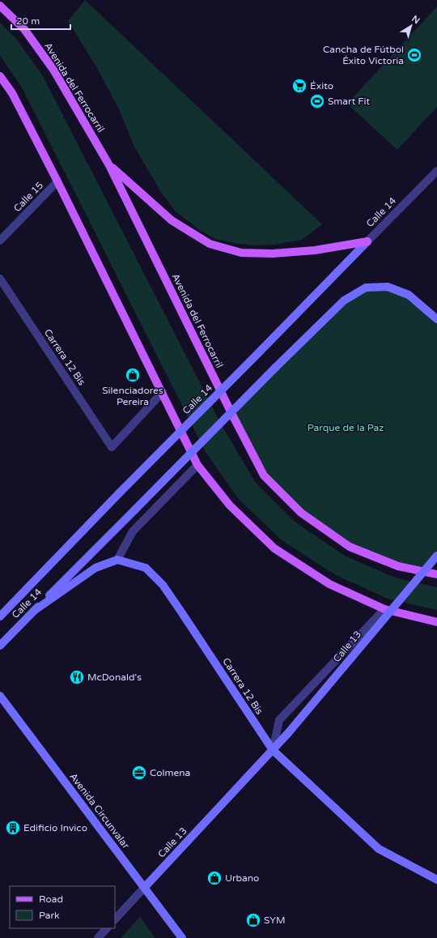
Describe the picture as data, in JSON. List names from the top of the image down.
{
  "streets": {
    "main road": [
      "Avenida del Ferrocarril",
      "Calle 14",
      "Carrera 12 Bis",
      "Calle 13",
      "Avenida Circunvalar"
    ],
    "street": ["Calle 15"]
  },
  "crossings": [
    ["Carrera 12 Bis", "Calle 13"],
    ["Calle 13", "Avenida Circunvalar"]
  ],
  "parks": ["Parque de la Paz"],
  "places": {
    "sports": ["Cancha de Fútbol Éxito Victoria", "Smart Fit"],
    "supermarket": ["Éxito"],
    "shop": ["Silenciadores Pereira", "Urbano", "SYM"],
    "restaurant": ["McDonald's"],
    "office": ["Colmena"],
    "building": ["Edificio Invico"]
  },
  "legend": ["Road", "Park"],
  "scale_bar": "20 m",
  "north": "top right"
}
